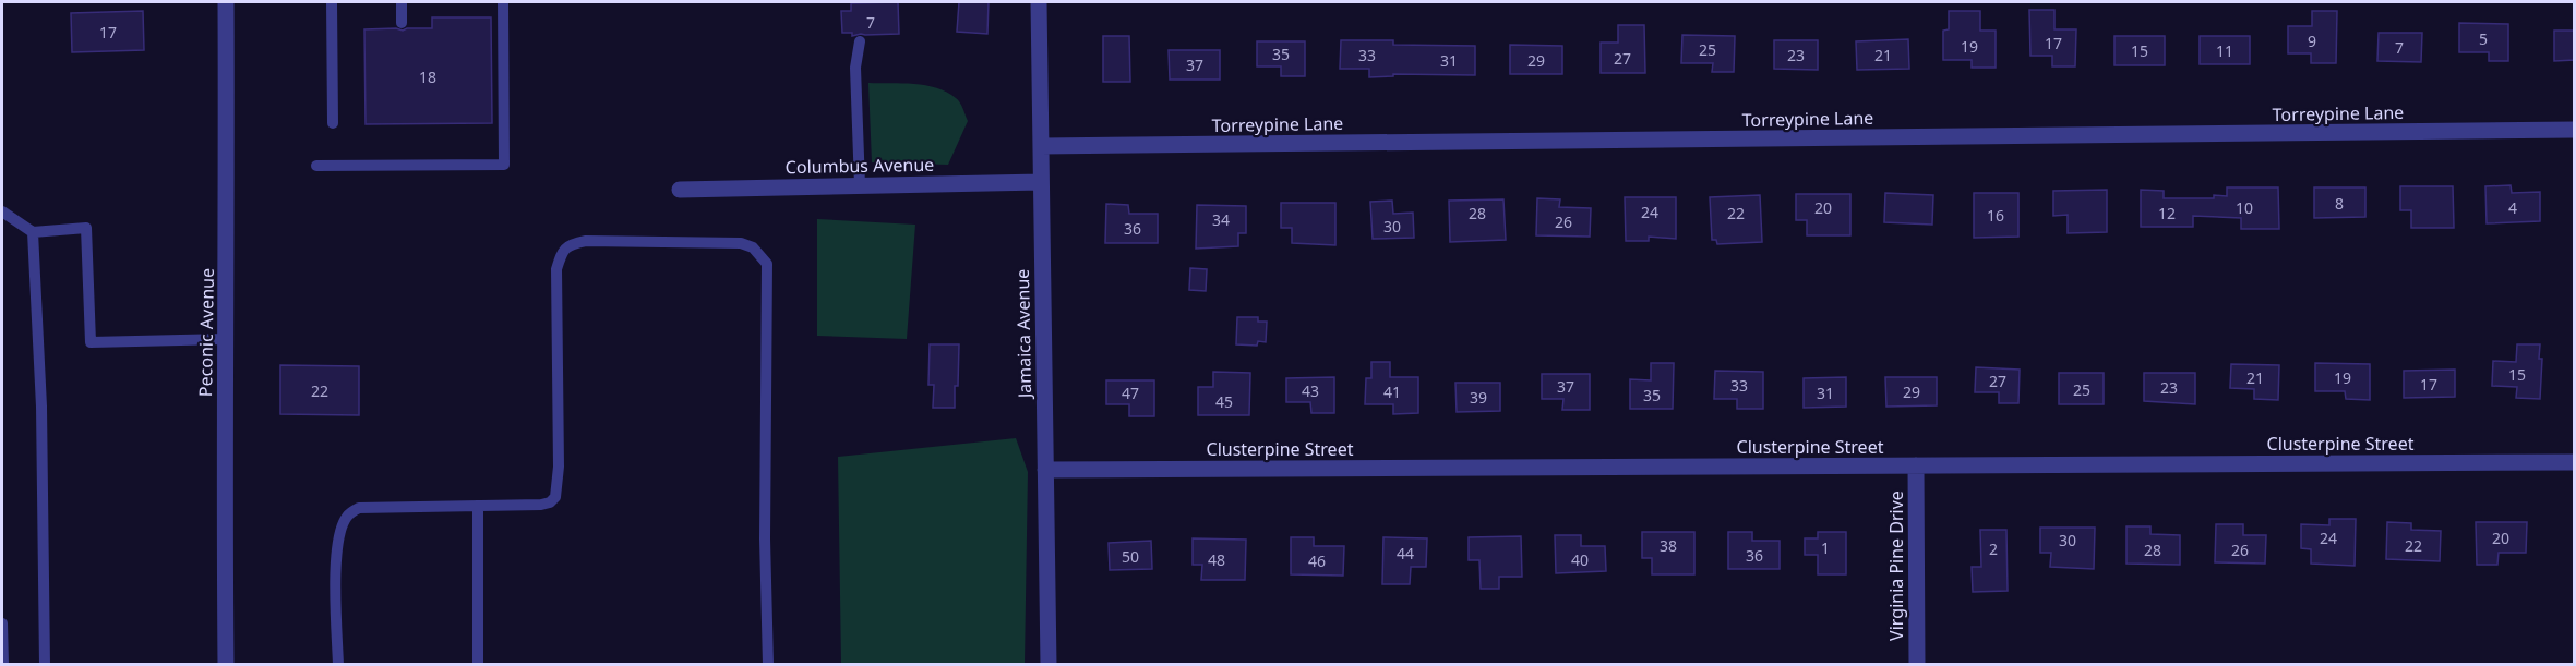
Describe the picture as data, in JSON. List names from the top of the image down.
{
  "streets": {
    "street": [
      "Torreypine Lane",
      "Columbus Avenue",
      "Peconic Avenue",
      "Jamaica Avenue",
      "Clusterpine Street",
      "Virginia Pine Drive"
    ]
  },
  "crossings": [
    ["Torreypine Lane", "Jamaica Avenue"],
    ["Columbus Avenue", "Jamaica Avenue"],
    ["Jamaica Avenue", "Clusterpine Street"],
    ["Clusterpine Street", "Virginia Pine Drive"]
  ],
  "house_numbers": [
    "7",
    "17",
    "5",
    "9",
    "17",
    "19",
    "7",
    "25",
    "15",
    "11",
    "35",
    "33",
    "23",
    "21",
    "27",
    "31",
    "29",
    "37",
    "18",
    "8",
    "20",
    "10",
    "4",
    "24",
    "28",
    "22",
    "12",
    "16",
    "34",
    "26",
    "30",
    "36",
    "15",
    "21",
    "19",
    "27",
    "17",
    "33",
    "37",
    "23",
    "25",
    "22",
    "43",
    "41",
    "29",
    "47",
    "31",
    "35",
    "39",
    "45",
    "24",
    "20",
    "30",
    "38",
    "22",
    "1",
    "2",
    "28",
    "26",
    "44",
    "36",
    "50",
    "48",
    "40",
    "46"
  ]
}
